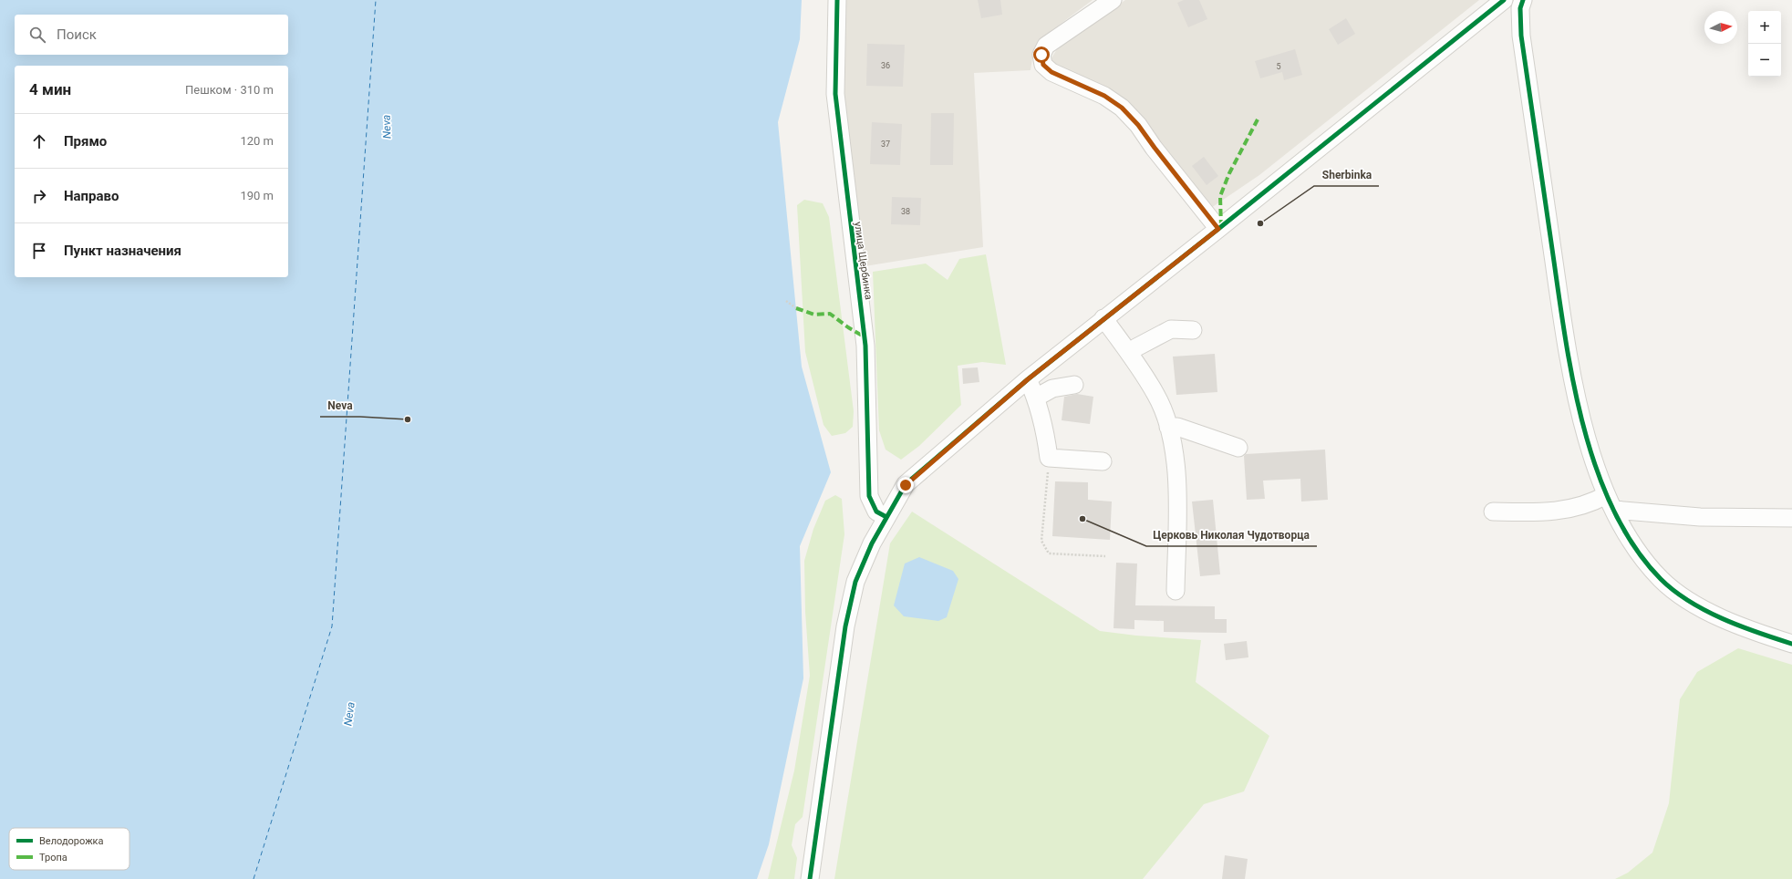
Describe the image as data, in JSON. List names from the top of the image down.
{
  "streets": {
    "street": ["улица Щербинка"]
  },
  "water": ["Neva"],
  "places": ["Sherbinka", "Neva", "Церковь Николая Чудотворца"],
  "house_numbers": [
    "36",
    "5",
    "37",
    "38"
  ],
  "legend": ["Велодорожка", "Тропа"],
  "north": "right",
  "page": {
    "map_buttons": ["+", "−"],
    "search": "Поиск",
    "heading": ["4 мин", "Пешком · 310 m"],
    "list": [
      ["Прямо", "120 m"],
      ["Направо", "190 m"],
      "Пункт назначения"
    ]
  }
}
